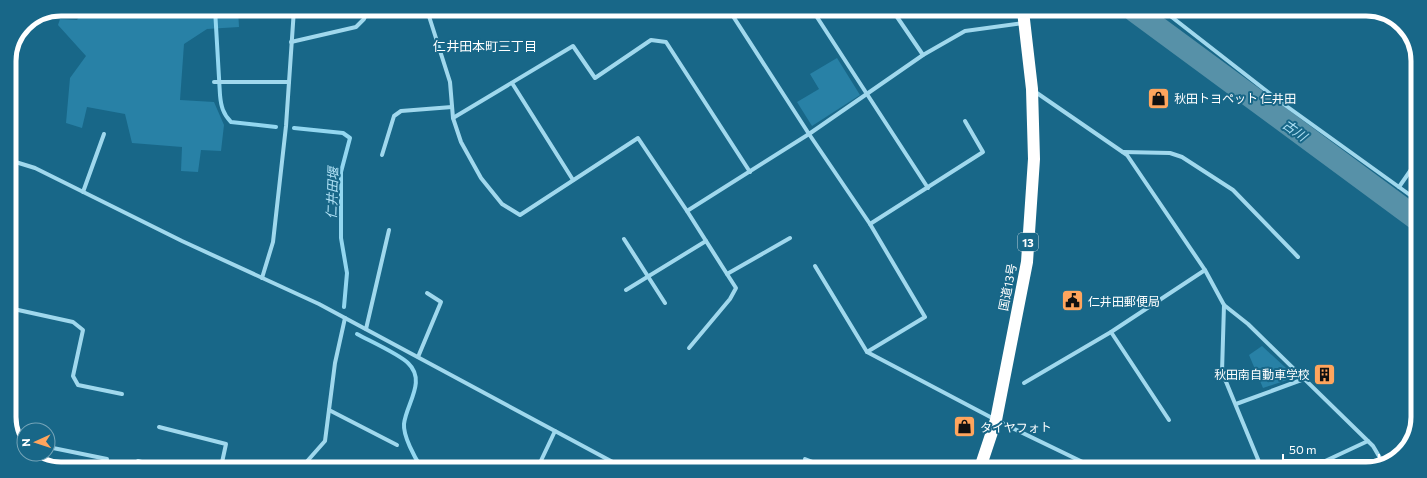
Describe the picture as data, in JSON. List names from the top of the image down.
{
  "streets": {
    "highway": ["13", "国道13号"]
  },
  "districts": ["仁井田本町三丁目"],
  "water": ["古川", "仁井田堰"],
  "places": {
    "shop": ["秋田トヨペット 仁井田", "タイヤフォト"],
    "public building": ["仁井田郵便局"],
    "building": ["秋田南自動車学校"]
  },
  "scale_bar": "50 m",
  "north": "left"
}
